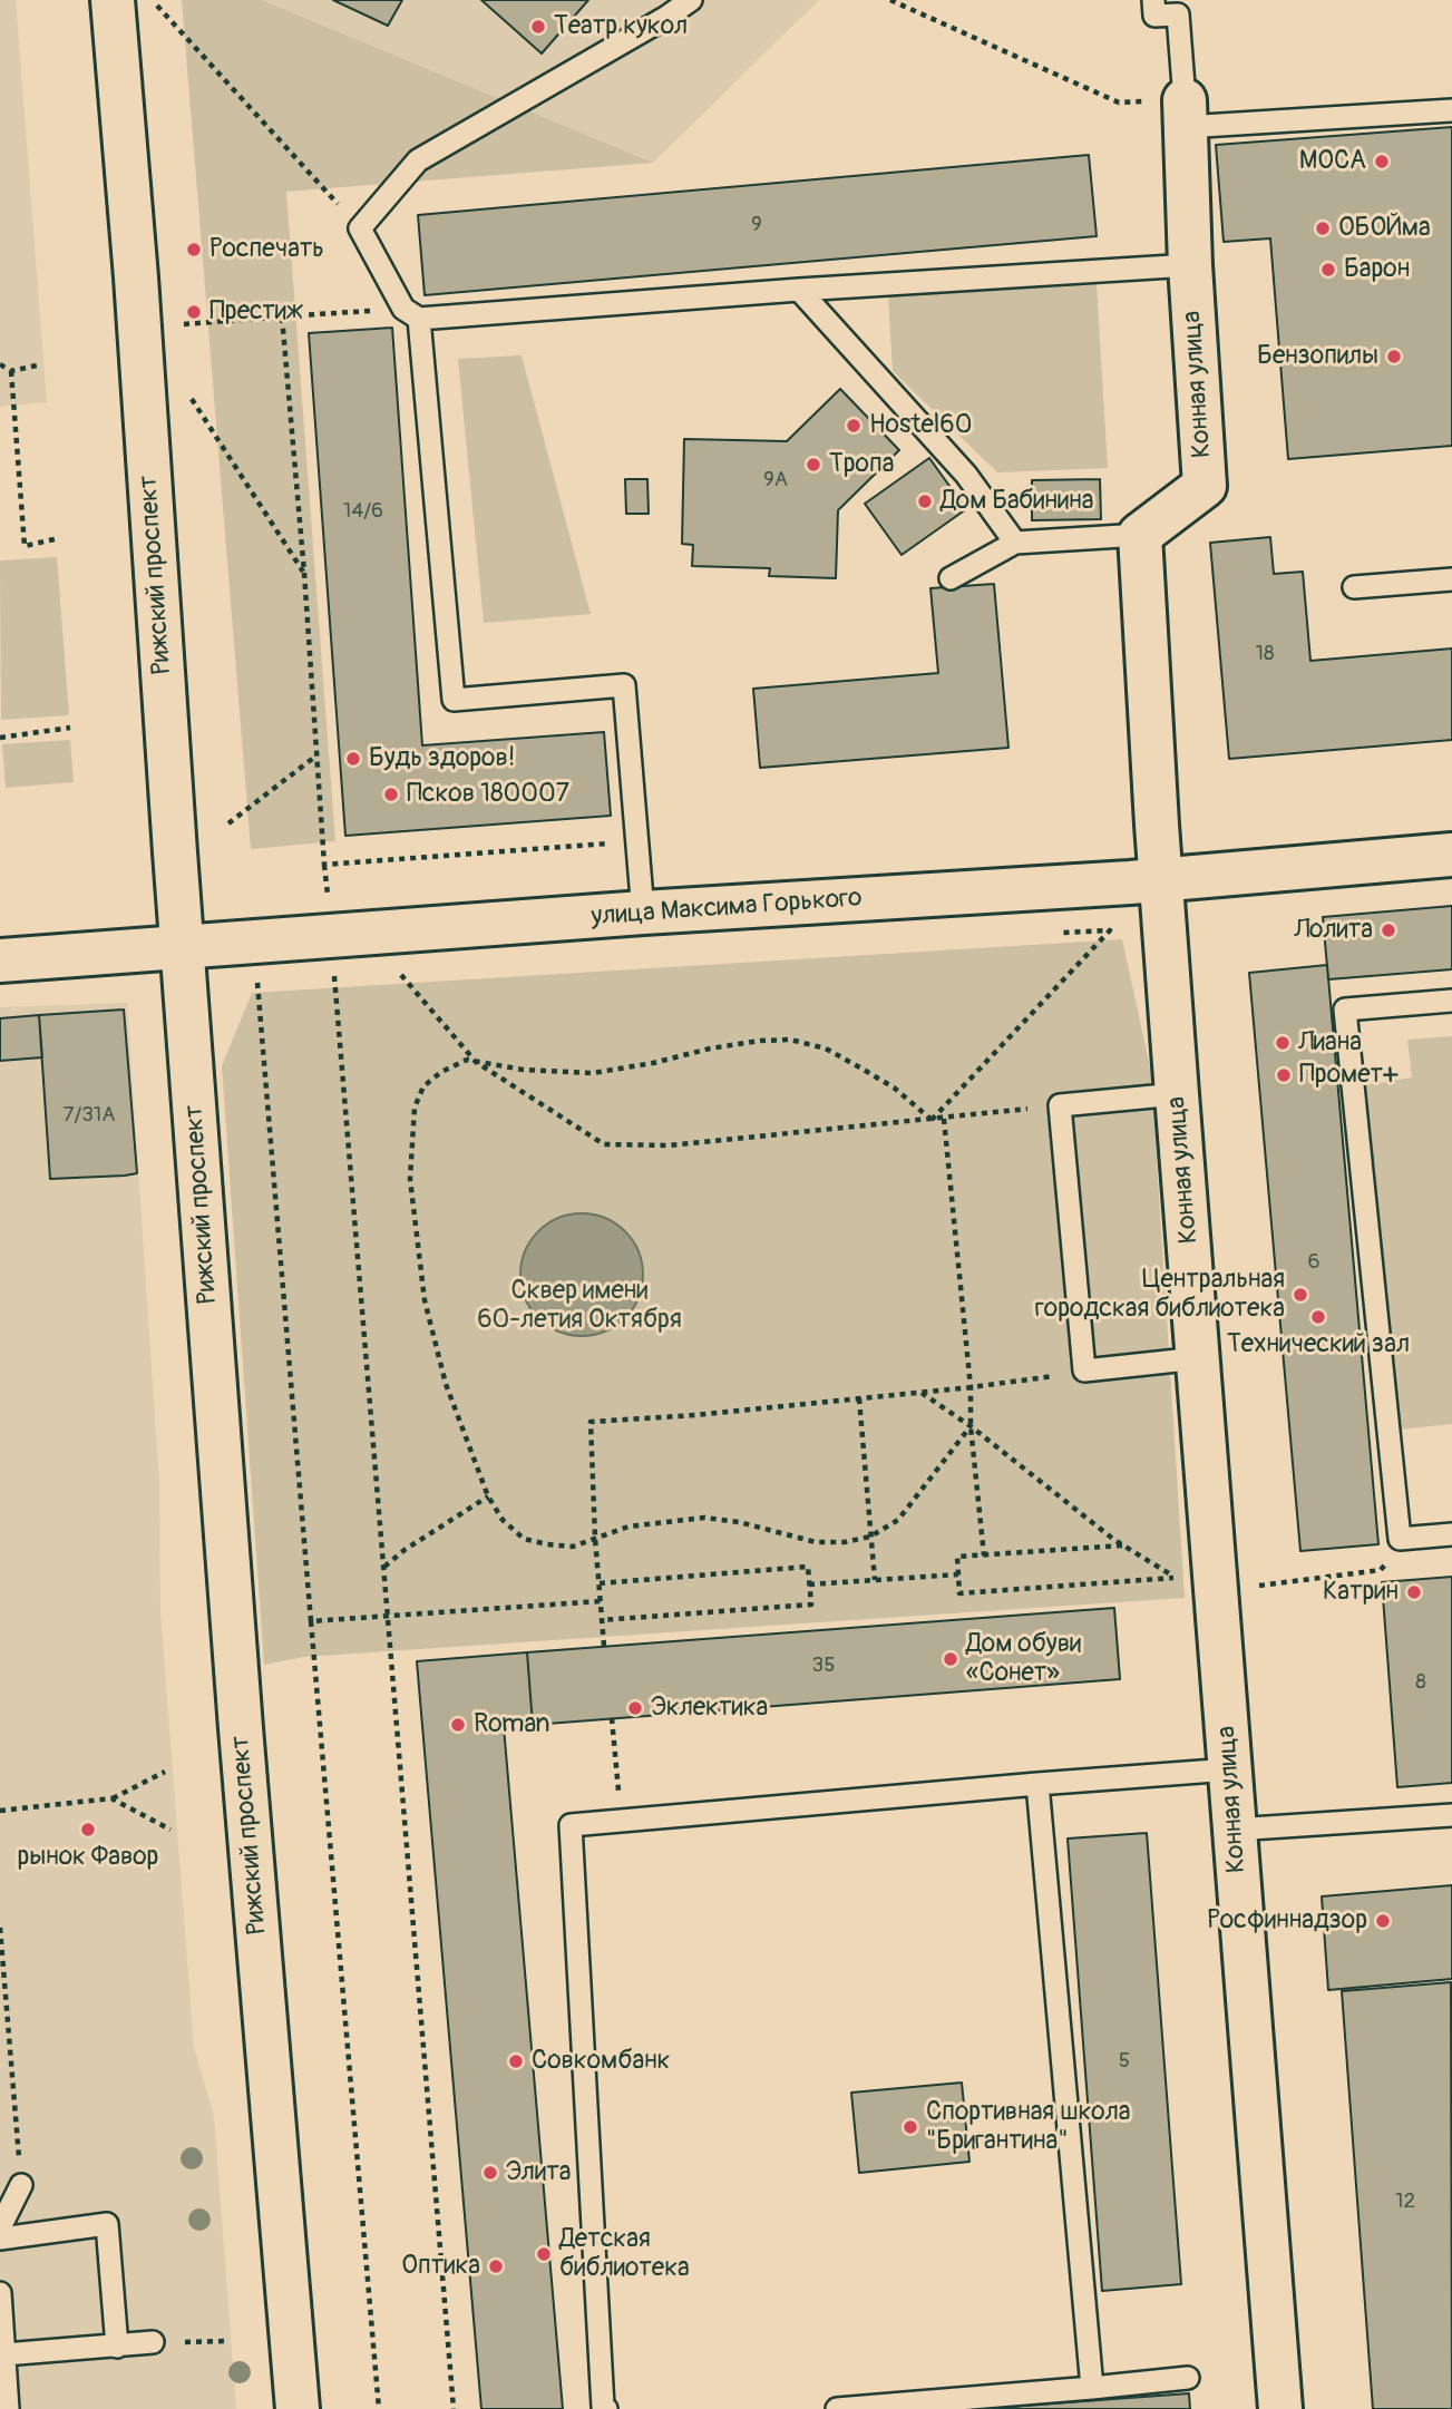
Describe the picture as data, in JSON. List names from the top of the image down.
{
  "streets": {
    "main road": ["Конная улица", "Рижский проспект", "улица Максима Горького"]
  },
  "crossings": [
    ["Конная улица", "улица Максима Горького"],
    ["Рижский проспект", "улица Максима Горького"]
  ],
  "parks": ["Сквер имени 60-летия Октября"],
  "places": [
    "Театр кукол",
    "МОСА",
    "ОБОЙма",
    "Роспечать",
    "Барон",
    "Престиж",
    "Бензопилы",
    "Hostel60",
    "Тропа",
    "Дом Бабинина",
    "Будь здоров!",
    "Псков 180007",
    "Лолита",
    "Лиана",
    "Промет+",
    "Центральная городская библиотека",
    "Технический зал",
    "Катрин",
    "Дом обуви «Сонет»",
    "Эклектика",
    "Roman",
    "рынок Фавор",
    "Росфиннадзор",
    "Совкомбанк",
    "Спортивная школа \"Бригантина\"",
    "Элита",
    "Детская библиотека",
    "Оптика"
  ],
  "house_numbers": [
    "9",
    "9А",
    "14/6",
    "18",
    "7/31А",
    "6",
    "35",
    "8",
    "5",
    "12"
  ]
}
